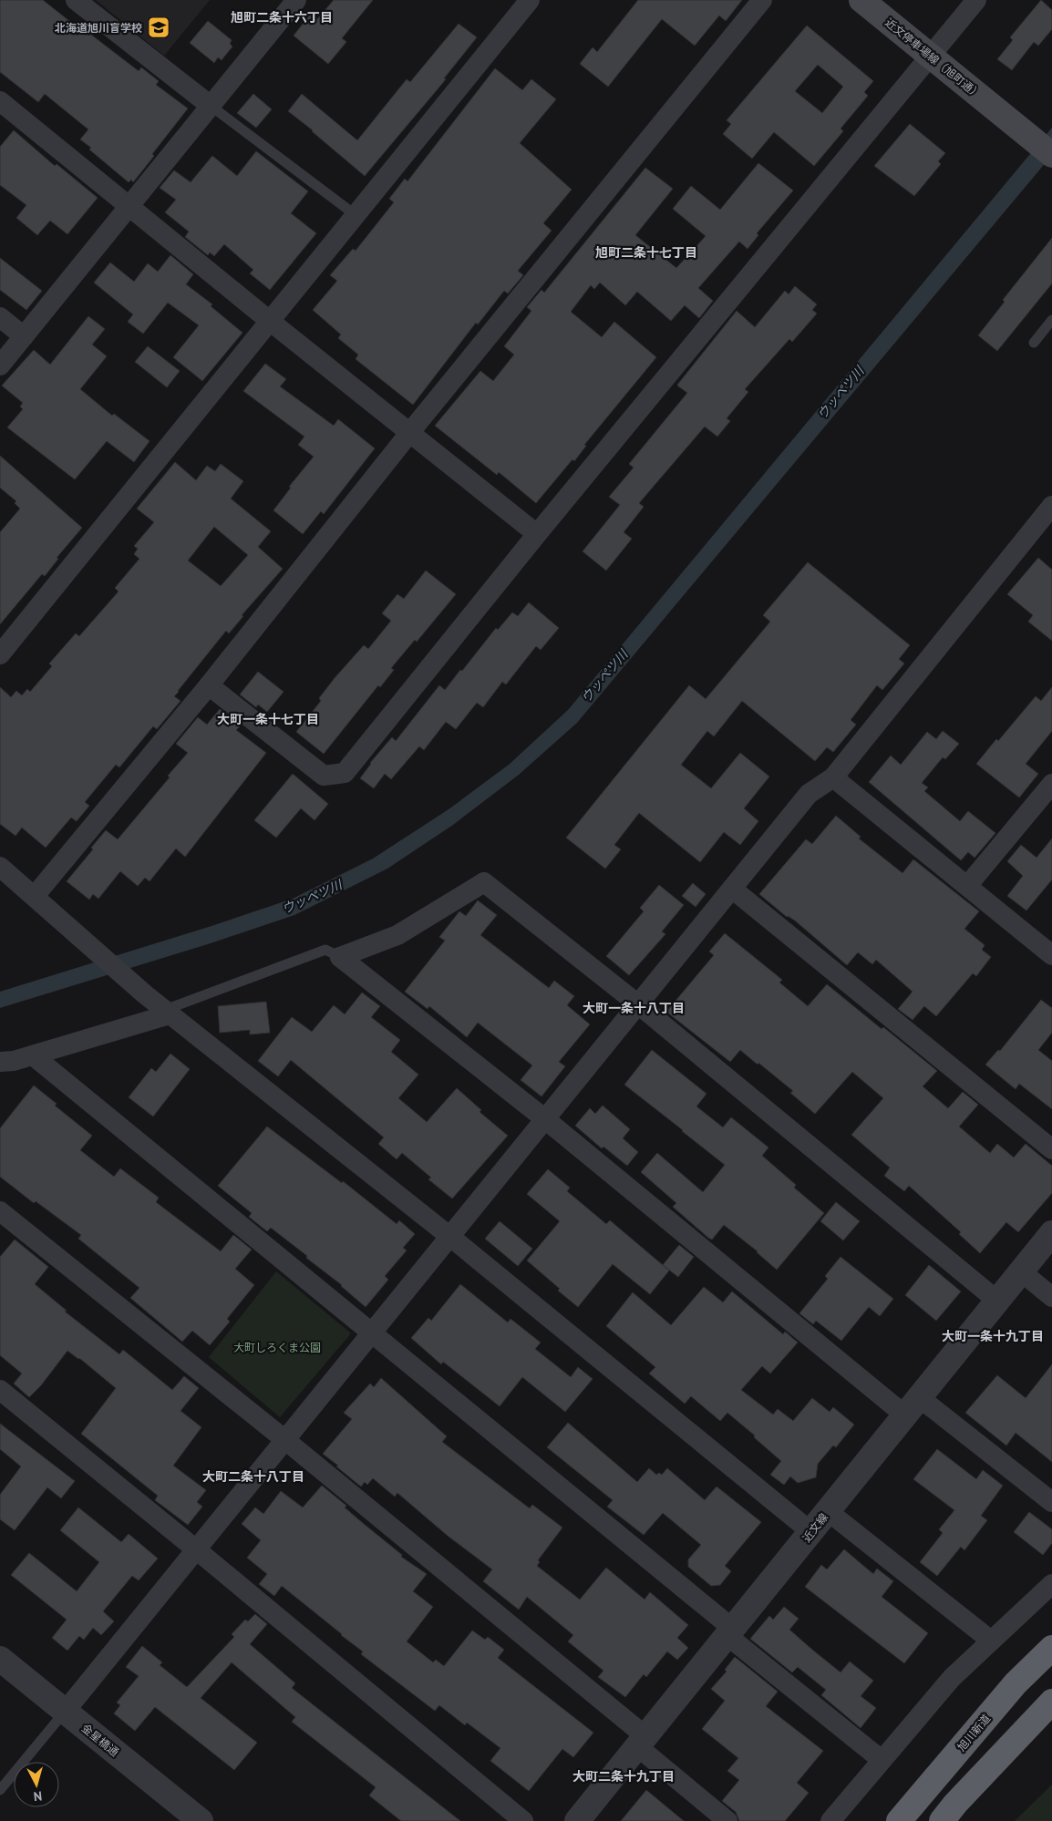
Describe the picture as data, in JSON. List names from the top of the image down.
{
  "streets": {
    "highway": ["旭川新道"],
    "main road": ["近文停車場線（旭町通）"],
    "street": ["近文線", "金星橋通"]
  },
  "districts": [
    "旭町二条十六丁目",
    "旭町二条十七丁目",
    "大町一条十七丁目",
    "大町一条十八丁目",
    "大町一条十九丁目",
    "大町二条十八丁目",
    "大町二条十九丁目"
  ],
  "water": ["ウッペツ川"],
  "parks": ["大町しろくま公園"],
  "places": {
    "school or university": ["北海道旭川盲学校"]
  },
  "north": "bottom"
}
